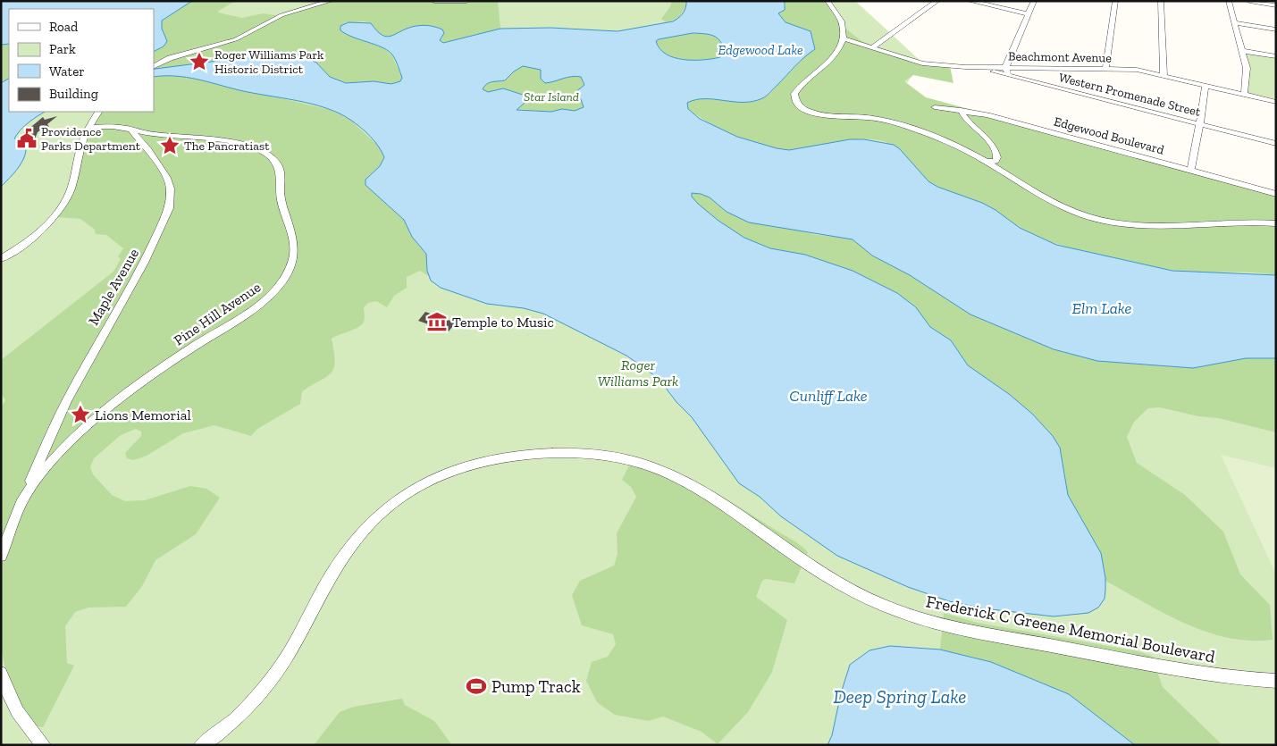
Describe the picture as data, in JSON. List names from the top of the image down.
{
  "streets": {
    "street": [
      "Beachmont Avenue",
      "Western Promenade Street",
      "Edgewood Boulevard",
      "Maple Avenue",
      "Pine Hill Avenue",
      "Frederick C Greene Memorial Boulevard"
    ]
  },
  "crossings": [
    ["Beachmont Avenue", "Western Promenade Street"],
    ["Maple Avenue", "Pine Hill Avenue"]
  ],
  "water": [
    "Edgewood Lake",
    "Elm Lake",
    "Cunliff Lake",
    "Deep Spring Lake"
  ],
  "parks": ["Star Island", "Roger Williams Park"],
  "places": {
    "place": ["Roger Williams Park Historic District", "The Pancratiast", "Lions Memorial"],
    "public building": ["Providence Parks Department"],
    "museum": ["Temple to Music"],
    "sports": ["Pump Track"]
  },
  "legend": [
    "Road",
    "Park",
    "Water",
    "Building"
  ]
}
